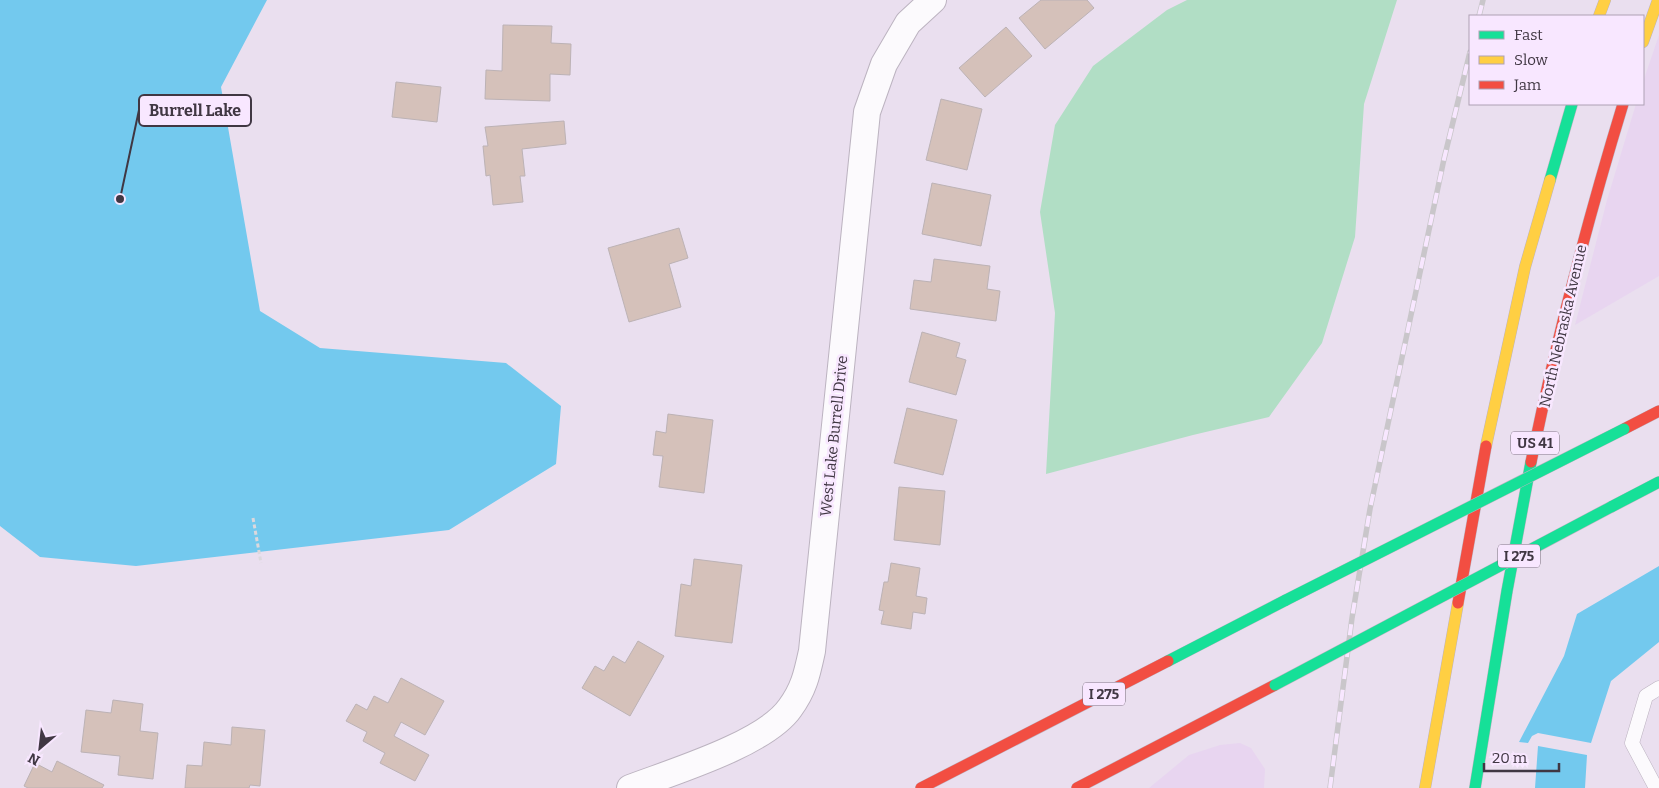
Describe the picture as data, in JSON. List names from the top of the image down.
{
  "streets": {
    "main road": ["North Nebraska Avenue", "US 41", "I 275"],
    "street": ["West Lake Burrell Drive"]
  },
  "places": ["Burrell Lake"],
  "legend": ["Fast", "Slow", "Jam"],
  "scale_bar": "20 m",
  "north": "bottom left"
}
